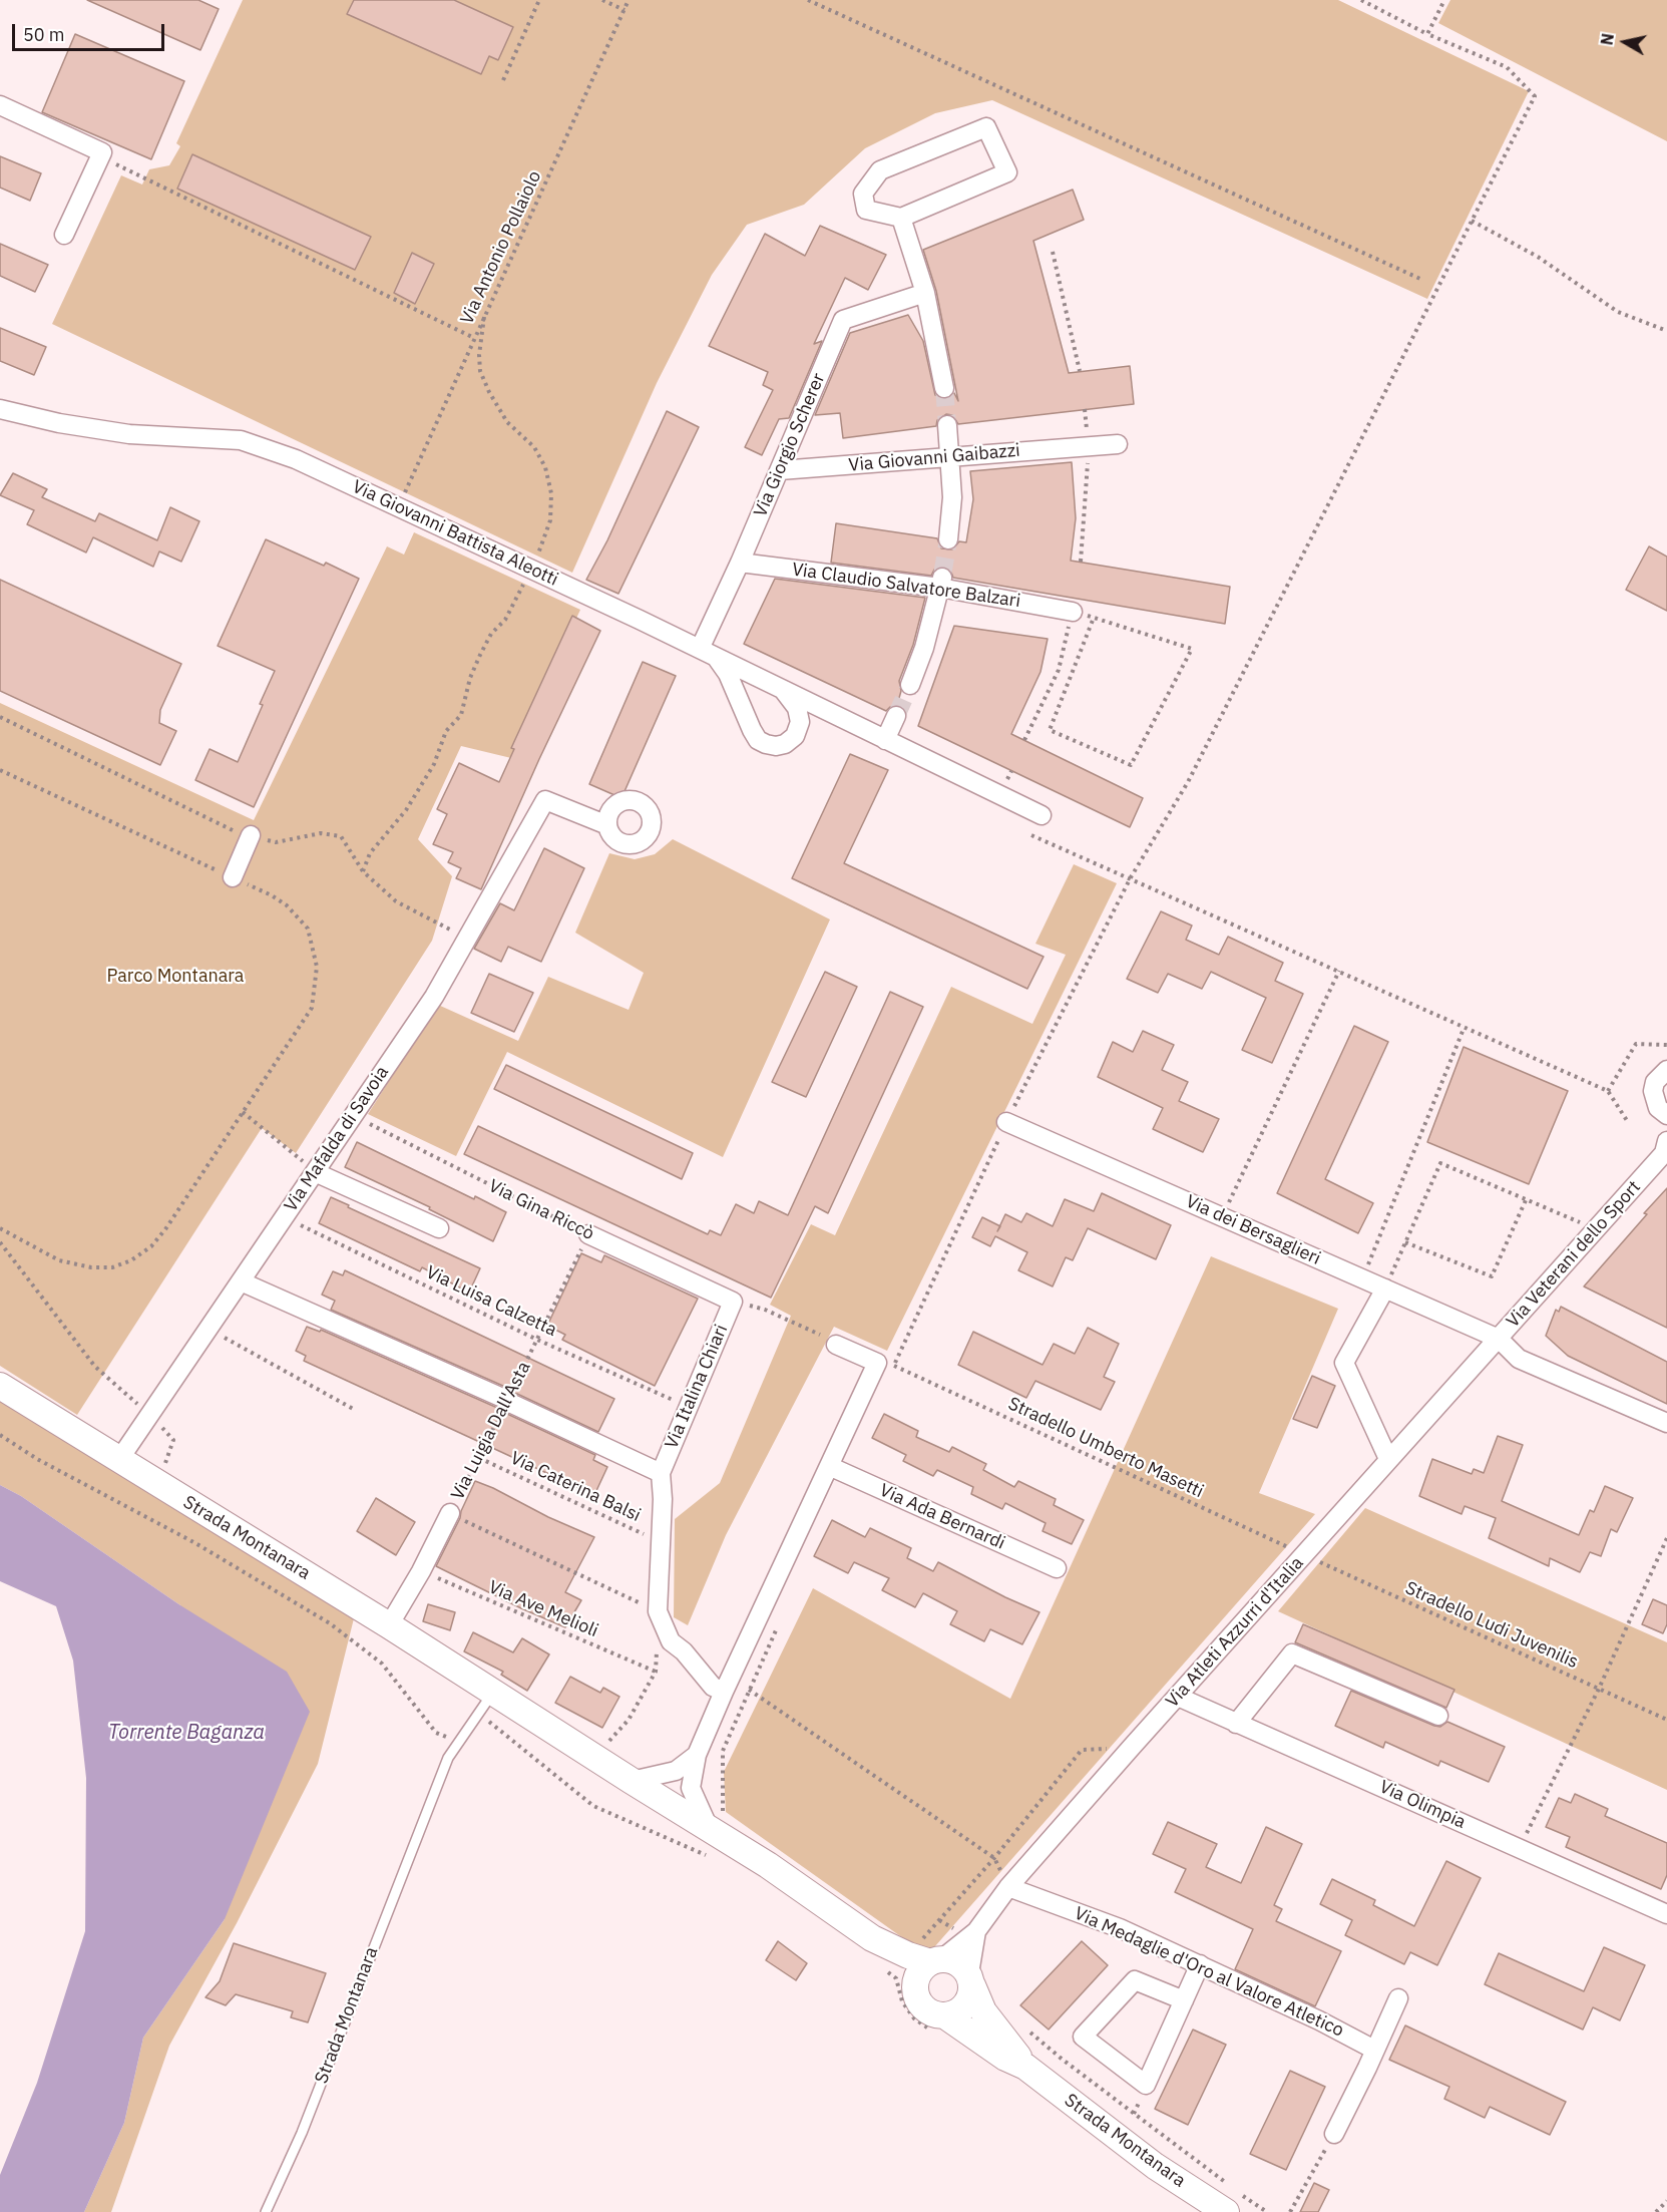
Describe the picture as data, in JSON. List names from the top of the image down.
{
  "streets": {
    "street": [
      "Via Giorgio Scherer",
      "Via Giovanni Gaibazzi",
      "Via Giovanni Battista Aleotti",
      "Via Claudio Salvatore Balzari",
      "Via Mafalda di Savoia",
      "Via Gina Riccò",
      "Via dei Bersaglieri",
      "Via Veterani dello Sport",
      "Via Italina Chiari",
      "Via Luigia Dall'Asta",
      "Via Ada Bernardi",
      "Strada Montanara",
      "Via Atleti Azzurri d'Italia",
      "Via Olimpia",
      "Via Medaglie d'Oro al Valore Atletico"
    ],
    "path": [
      "Via Antonio Pollaiolo",
      "Via Luisa Calzetta",
      "Stradello Umberto Masetti",
      "Via Caterina Balsi",
      "Via Ave Melioli",
      "Stradello Ludi Juvenilis"
    ]
  },
  "crossings": [
    ["Via Antonio Pollaiolo", "Via Giovanni Battista Aleotti"],
    ["Via Giorgio Scherer", "Via Giovanni Gaibazzi"],
    ["Via Giorgio Scherer", "Via Giovanni Battista Aleotti"],
    ["Via Giorgio Scherer", "Via Claudio Salvatore Balzari"],
    ["Via Mafalda di Savoia", "Via Gina Riccò"],
    ["Via Mafalda di Savoia", "Via Luisa Calzetta"],
    ["Via Mafalda di Savoia", "Strada Montanara"],
    ["Via Gina Riccò", "Via Italina Chiari"],
    ["Via Gina Riccò", "Via Luigia Dall'Asta"],
    ["Via dei Bersaglieri", "Via Veterani dello Sport"],
    ["Via dei Bersaglieri", "Via Atleti Azzurri d'Italia"],
    ["Via Veterani dello Sport", "Via Atleti Azzurri d'Italia"],
    ["Via Luisa Calzetta", "Via Italina Chiari"],
    ["Via Luisa Calzetta", "Via Luigia Dall'Asta"],
    ["Via Italina Chiari", "Via Luigia Dall'Asta"],
    ["Via Italina Chiari", "Via Caterina Balsi"],
    ["Via Luigia Dall'Asta", "Via Caterina Balsi"],
    ["Via Luigia Dall'Asta", "Strada Montanara"],
    ["Via Luigia Dall'Asta", "Via Ave Melioli"],
    ["Stradello Umberto Masetti", "Stradello Ludi Juvenilis"],
    ["Stradello Umberto Masetti", "Via Atleti Azzurri d'Italia"],
    ["Strada Montanara", "Via Atleti Azzurri d'Italia"],
    ["Stradello Ludi Juvenilis", "Via Atleti Azzurri d'Italia"],
    ["Via Atleti Azzurri d'Italia", "Via Olimpia"],
    ["Via Atleti Azzurri d'Italia", "Via Medaglie d'Oro al Valore Atletico"]
  ],
  "water": ["Torrente Baganza"],
  "parks": ["Parco Montanara"],
  "scale_bar": "50 m",
  "north": "left"
}
